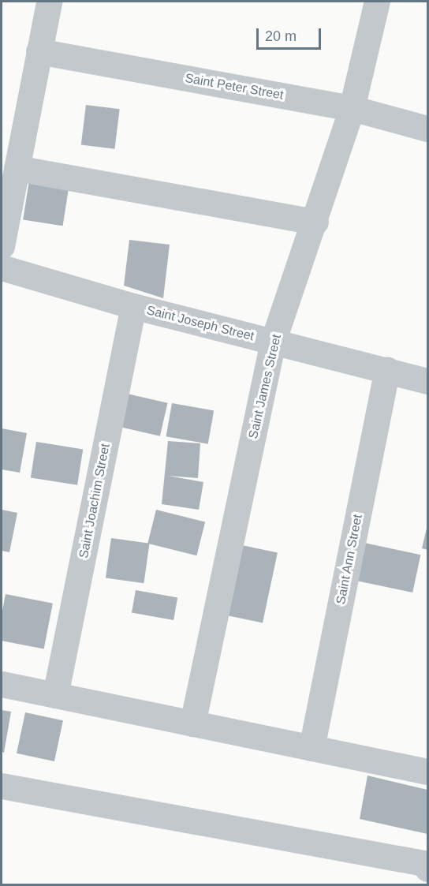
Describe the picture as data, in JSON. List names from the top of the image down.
{
  "streets": {
    "street": [
      "Saint Peter Street",
      "Saint Joseph Street",
      "Saint James Street",
      "Saint Joachim Street",
      "Saint Ann Street"
    ]
  },
  "crossings": [
    ["Saint Peter Street", "Saint James Street"],
    ["Saint Joseph Street", "Saint James Street"],
    ["Saint Joseph Street", "Saint Joachim Street"],
    ["Saint Joseph Street", "Saint Ann Street"]
  ],
  "scale_bar": "20 m"
}
